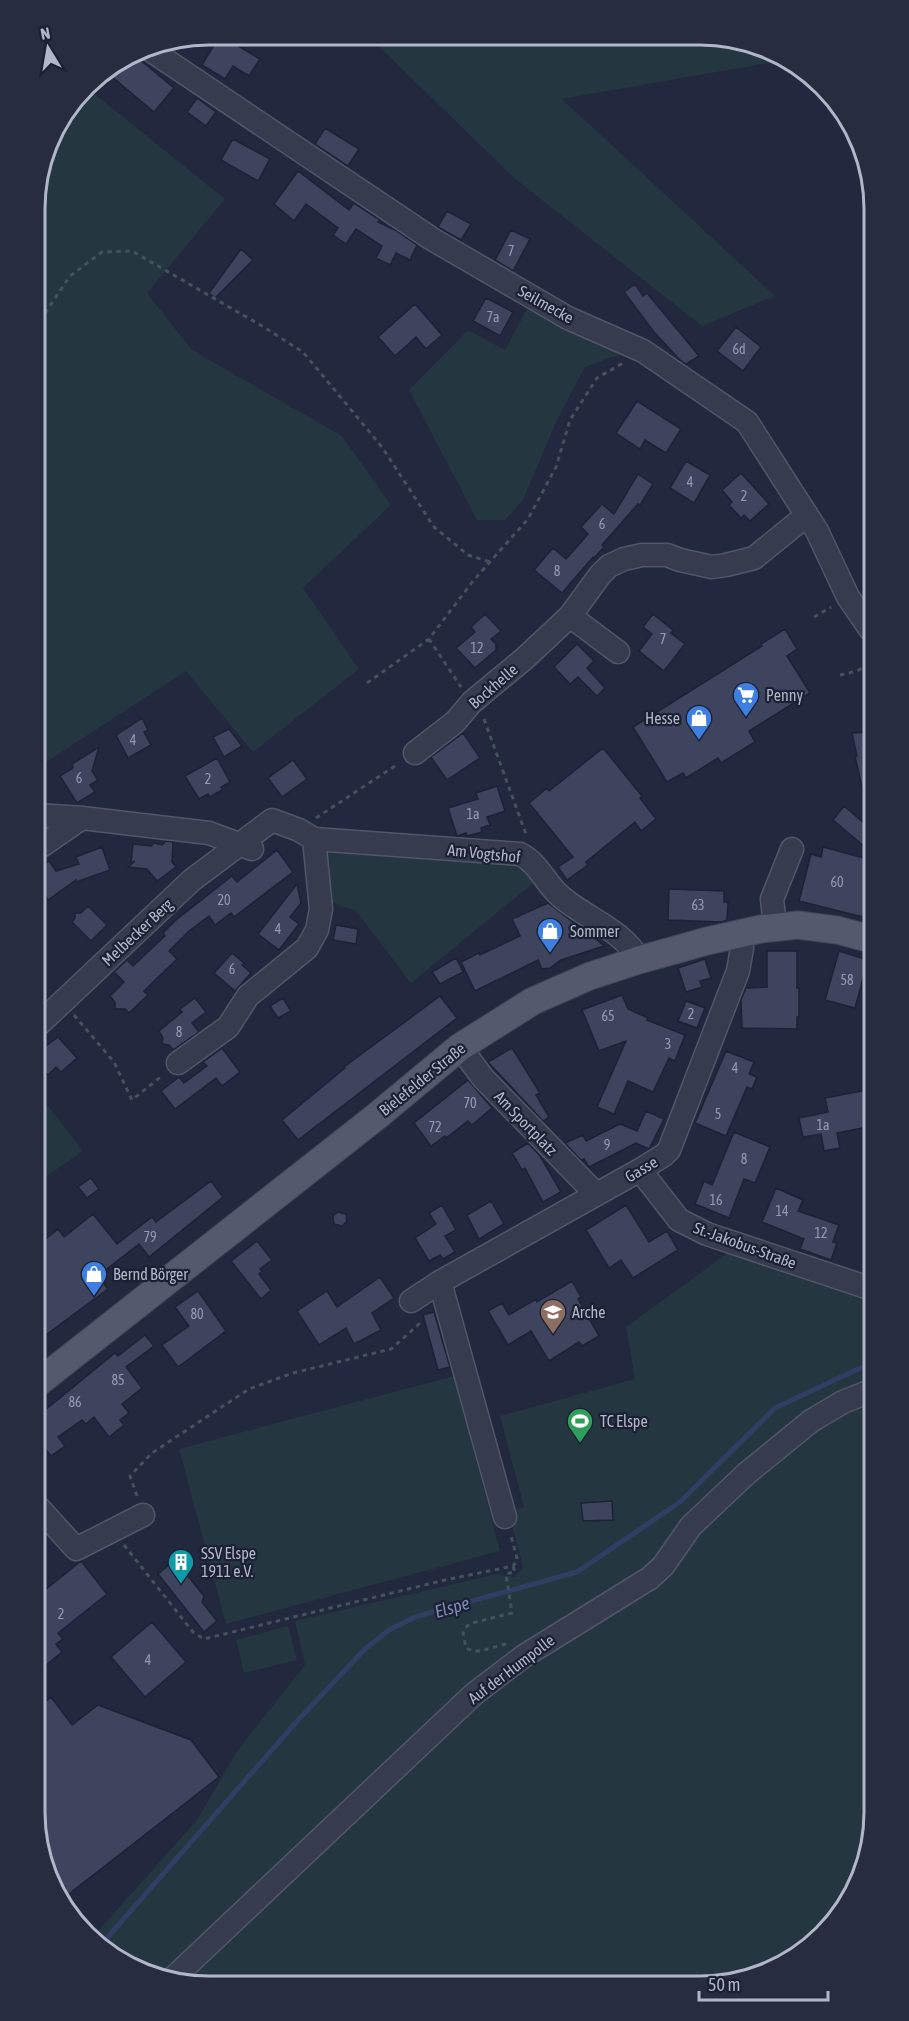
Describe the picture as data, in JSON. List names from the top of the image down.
{
  "streets": {
    "main road": ["Bielefelder Straße"],
    "street": [
      "Seilmecke",
      "Bockhelle",
      "Am Vogtshof",
      "Melbecker Berg",
      "Am Sportplatz",
      "Gasse",
      "St.-Jakobus-Straße",
      "Auf der Humpolle"
    ]
  },
  "crossings": [
    ["Seilmecke", "Bockhelle"],
    ["Am Vogtshof", "Melbecker Berg"],
    ["Am Vogtshof", "Bielefelder Straße"],
    ["Bielefelder Straße", "Am Sportplatz"],
    ["Bielefelder Straße", "Gasse"],
    ["Am Sportplatz", "Gasse"],
    ["Gasse", "St.-Jakobus-Straße"]
  ],
  "water": ["Elspe"],
  "places": {
    "supermarket": ["Penny"],
    "shop": ["Hesse", "Sommer", "Bernd Börger"],
    "school or university": ["Arche"],
    "sports": ["TC Elspe"],
    "building": ["SSV Elspe 1911 e.V."]
  },
  "house_numbers": [
    "7",
    "7a",
    "6d",
    "4",
    "2",
    "6",
    "8",
    "7",
    "12",
    "4",
    "6",
    "2",
    "1a",
    "60",
    "20",
    "63",
    "4",
    "6",
    "58",
    "2",
    "65",
    "8",
    "3",
    "4",
    "70",
    "5",
    "1a",
    "72",
    "9",
    "8",
    "16",
    "14",
    "12",
    "79",
    "80",
    "85",
    "86",
    "2",
    "4"
  ],
  "scale_bar": "50 m",
  "north": "top"
}
